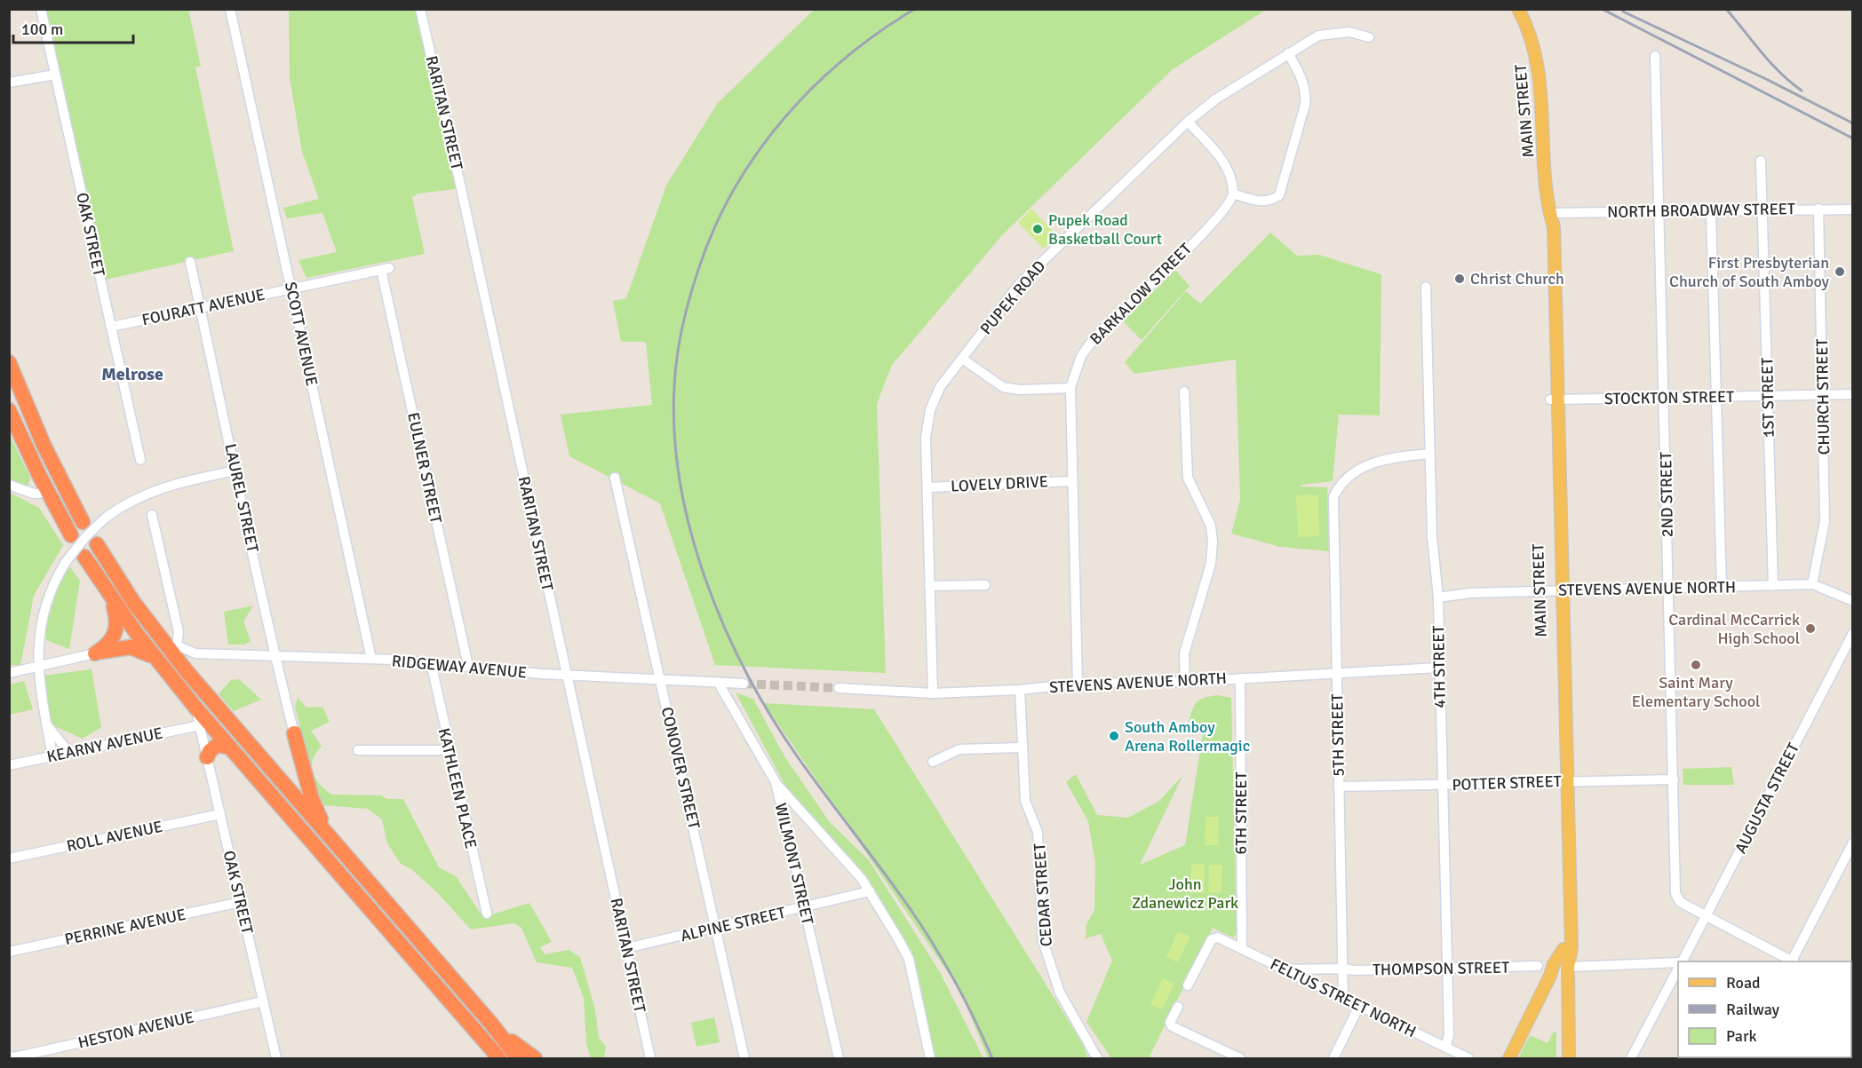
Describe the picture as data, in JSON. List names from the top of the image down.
{
  "streets": {
    "main road": ["MAIN STREET"],
    "street": [
      "RARITAN STREET",
      "NORTH BROADWAY STREET",
      "OAK STREET",
      "BARKALOW STREET",
      "PUPEK ROAD",
      "FOURATT AVENUE",
      "SCOTT AVENUE",
      "CHURCH STREET",
      "STOCKTON STREET",
      "1ST STREET",
      "EULNER STREET",
      "LOVELY DRIVE",
      "2ND STREET",
      "LAUREL STREET",
      "STEVENS AVENUE NORTH",
      "RIDGEWAY AVENUE",
      "4TH STREET",
      "5TH STREET",
      "KEARNY AVENUE",
      "CONOVER STREET",
      "POTTER STREET",
      "KATHLEEN PLACE",
      "AUGUSTA STREET",
      "6TH STREET",
      "ROLL AVENUE",
      "WILMONT STREET",
      "CEDAR STREET",
      "ALPINE STREET",
      "PERRINE AVENUE",
      "THOMPSON STREET",
      "FELTUS STREET NORTH",
      "HESTON AVENUE"
    ]
  },
  "crossings": [
    ["MAIN STREET", "NORTH BROADWAY STREET"],
    ["MAIN STREET", "STOCKTON STREET"],
    ["MAIN STREET", "STEVENS AVENUE NORTH"],
    ["MAIN STREET", "POTTER STREET"],
    ["RARITAN STREET", "RIDGEWAY AVENUE"],
    ["RARITAN STREET", "ALPINE STREET"],
    ["NORTH BROADWAY STREET", "CHURCH STREET"],
    ["NORTH BROADWAY STREET", "1ST STREET"],
    ["NORTH BROADWAY STREET", "2ND STREET"],
    ["OAK STREET", "FOURATT AVENUE"],
    ["OAK STREET", "KEARNY AVENUE"],
    ["OAK STREET", "ROLL AVENUE"],
    ["OAK STREET", "PERRINE AVENUE"],
    ["OAK STREET", "HESTON AVENUE"],
    ["BARKALOW STREET", "LOVELY DRIVE"],
    ["BARKALOW STREET", "STEVENS AVENUE NORTH"],
    ["PUPEK ROAD", "LOVELY DRIVE"],
    ["PUPEK ROAD", "STEVENS AVENUE NORTH"],
    ["FOURATT AVENUE", "SCOTT AVENUE"],
    ["FOURATT AVENUE", "EULNER STREET"],
    ["FOURATT AVENUE", "LAUREL STREET"],
    ["SCOTT AVENUE", "RIDGEWAY AVENUE"],
    ["CHURCH STREET", "STOCKTON STREET"],
    ["CHURCH STREET", "STEVENS AVENUE NORTH"],
    ["STOCKTON STREET", "1ST STREET"],
    ["STOCKTON STREET", "2ND STREET"],
    ["1ST STREET", "STEVENS AVENUE NORTH"],
    ["EULNER STREET", "RIDGEWAY AVENUE"],
    ["2ND STREET", "STEVENS AVENUE NORTH"],
    ["2ND STREET", "POTTER STREET"],
    ["2ND STREET", "AUGUSTA STREET"],
    ["LAUREL STREET", "RIDGEWAY AVENUE"],
    ["STEVENS AVENUE NORTH", "4TH STREET"],
    ["STEVENS AVENUE NORTH", "5TH STREET"],
    ["STEVENS AVENUE NORTH", "6TH STREET"],
    ["STEVENS AVENUE NORTH", "CEDAR STREET"],
    ["RIDGEWAY AVENUE", "CONOVER STREET"],
    ["RIDGEWAY AVENUE", "KATHLEEN PLACE"],
    ["RIDGEWAY AVENUE", "WILMONT STREET"],
    ["4TH STREET", "5TH STREET"],
    ["4TH STREET", "POTTER STREET"],
    ["4TH STREET", "THOMPSON STREET"],
    ["4TH STREET", "FELTUS STREET NORTH"],
    ["5TH STREET", "POTTER STREET"],
    ["5TH STREET", "THOMPSON STREET"],
    ["5TH STREET", "FELTUS STREET NORTH"],
    ["CONOVER STREET", "ALPINE STREET"],
    ["6TH STREET", "FELTUS STREET NORTH"],
    ["WILMONT STREET", "ALPINE STREET"],
    ["THOMPSON STREET", "FELTUS STREET NORTH"]
  ],
  "districts": ["Melrose"],
  "parks": ["John Zdanewicz Park"],
  "places": [
    "Pupek Road Basketball Court",
    "First Presbyterian Church of South Amboy",
    "Christ Church",
    "Cardinal McCarrick High School",
    "Saint Mary Elementary School",
    "South Amboy Arena Rollermagic"
  ],
  "legend": ["Road", "Railway", "Park"],
  "scale_bar": "100 m"
}
